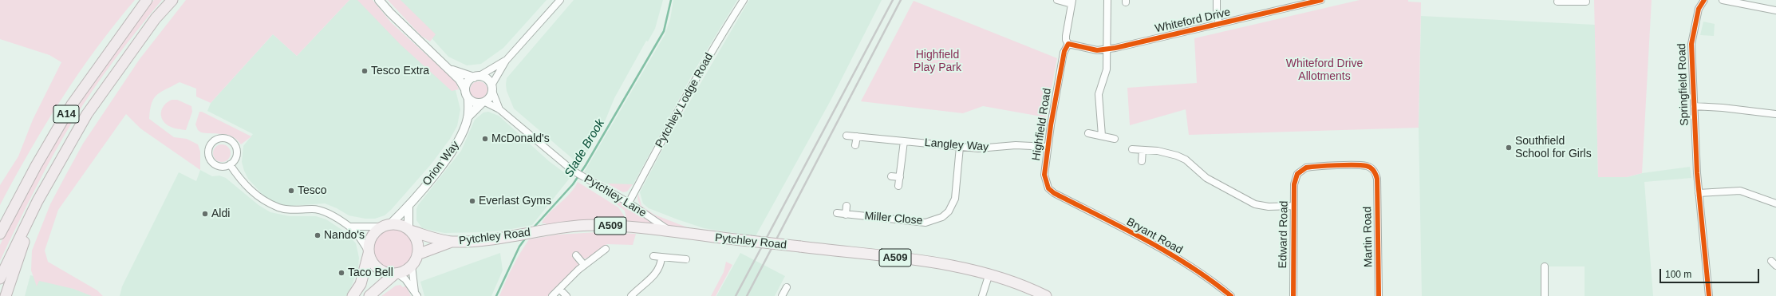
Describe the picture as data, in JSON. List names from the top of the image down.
{
  "streets": {
    "highway": ["A14"],
    "main road": ["A509", "Pytchley Road"],
    "street": [
      "Whiteford Drive",
      "Springfield Road",
      "Pytchley Lodge Road",
      "Highfield Road",
      "Langley Way",
      "Orion Way",
      "Pytchley Lane",
      "Miller Close",
      "Edward Road",
      "Bryant Road",
      "Martin Road"
    ]
  },
  "crossings": [
    ["Whiteford Drive", "Highfield Road"],
    ["Pytchley Lodge Road", "Pytchley Lane"],
    ["Highfield Road", "Langley Way"],
    ["Highfield Road", "Bryant Road"],
    ["Langley Way", "Miller Close"],
    ["Orion Way", "Pytchley Lane"],
    ["Orion Way", "A509"],
    ["Orion Way", "Pytchley Road"],
    ["Pytchley Lane", "Pytchley Road"],
    ["A509", "Pytchley Road"],
    ["Edward Road", "Martin Road"]
  ],
  "water": ["Slade Brook"],
  "parks": ["Highfield Play Park", "Whiteford Drive Allotments"],
  "places": [
    "Tesco Extra",
    "McDonald's",
    "Southfield School for Girls",
    "Tesco",
    "Everlast Gyms",
    "Aldi",
    "Nando's",
    "Taco Bell"
  ],
  "scale_bar": "100 m"
}
